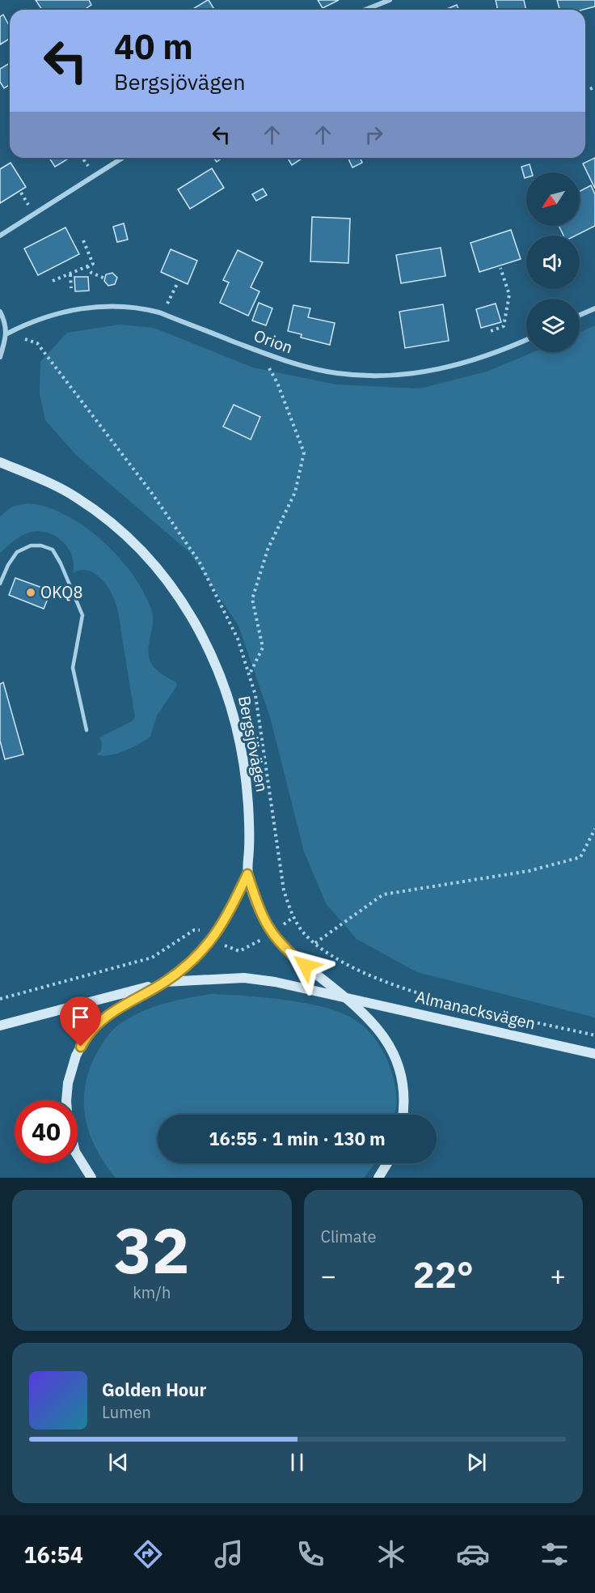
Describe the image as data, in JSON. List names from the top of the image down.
{
  "streets": {
    "main road": ["Bergsjövägen", "Almanacksvägen"],
    "street": ["Orion"]
  },
  "crossings": [
    ["Bergsjövägen", "Almanacksvägen"]
  ],
  "places": ["OKQ8"],
  "north": "bottom left",
  "page": {
    "turn": ["40 m", "Bergsjövägen"],
    "limit": "40",
    "trip": "16:55 · 1 min · 130 m",
    "tile": [
      ["32", "km/h"],
      "Climate"
    ],
    "heat": ["−", "22°", "+"],
    "song": ["Golden Hour", "Lumen"],
    "tabs": "16:54"
  }
}
